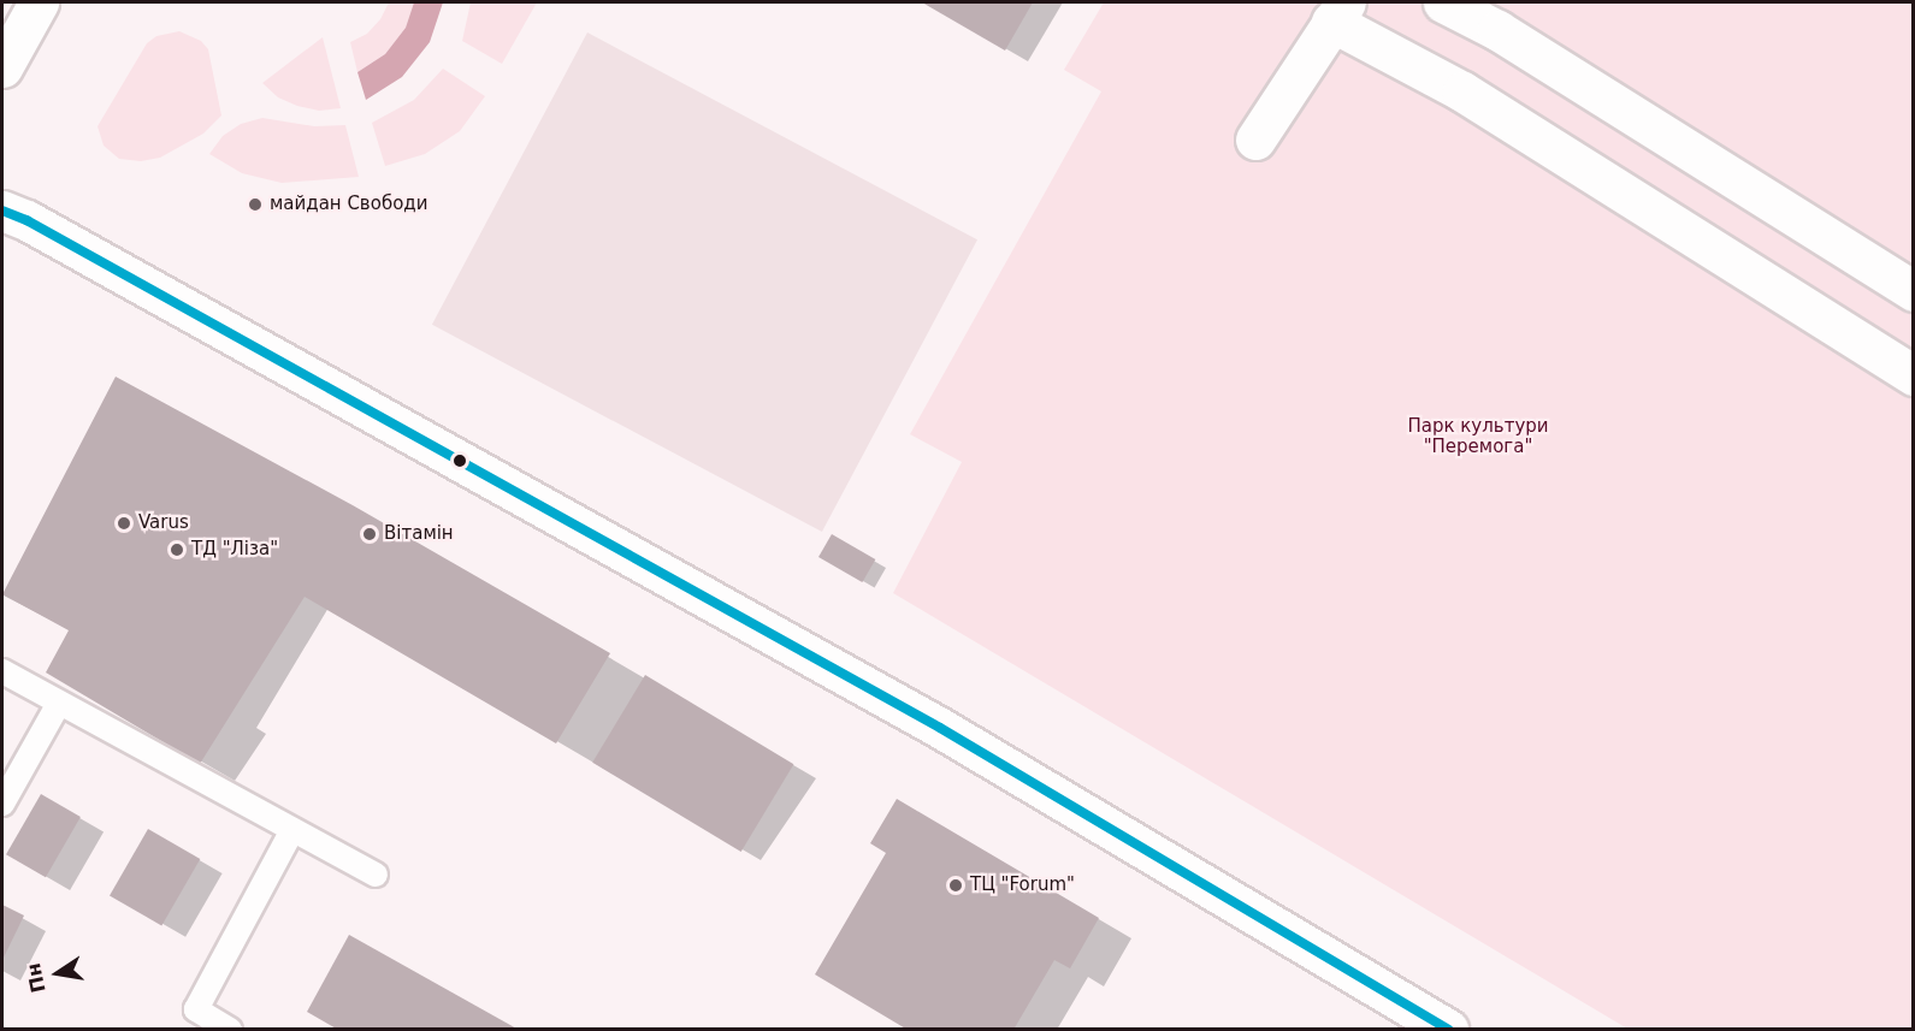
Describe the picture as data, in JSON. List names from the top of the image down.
{
  "parks": ["Парк культури \"Перемога\""],
  "places": [
    "майдан Свободи",
    "Varus",
    "Вітамін",
    "ТД \"Ліза\"",
    "ТЦ \"Forum\""
  ],
  "north": "left"
}
